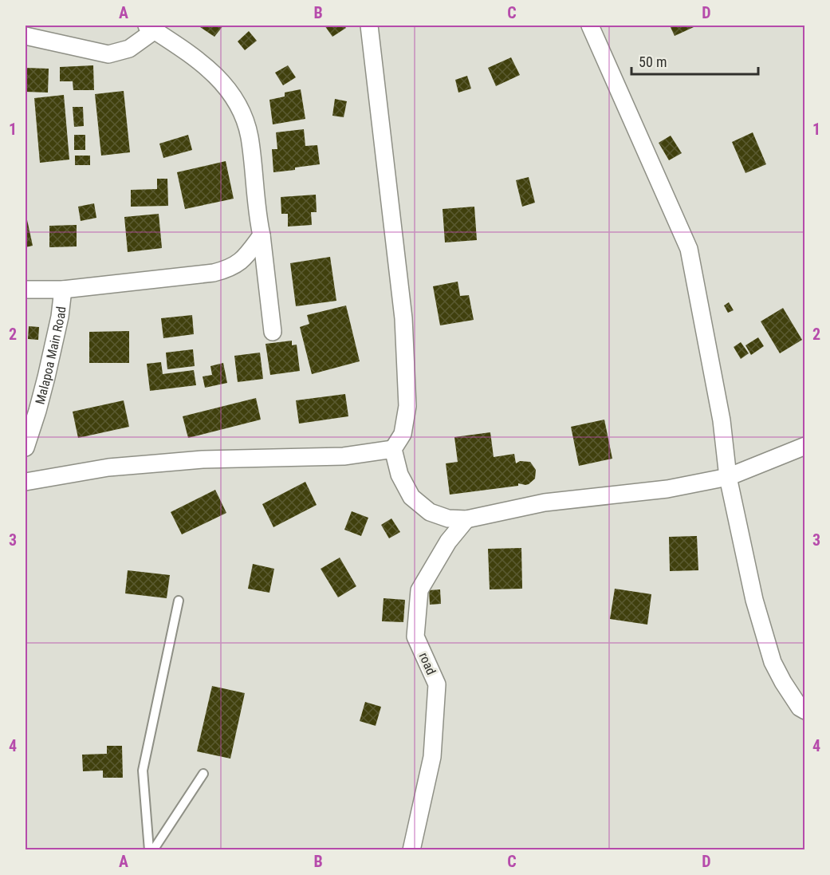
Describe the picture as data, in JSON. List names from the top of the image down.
{
  "streets": {
    "street": ["Malapoa Main Road", "road"]
  },
  "scale_bar": "50 m",
  "grid": {
    "columns": [
      "A",
      "B",
      "C",
      "D"
    ],
    "rows": [
      "1",
      "2",
      "3",
      "4"
    ]
  }
}
